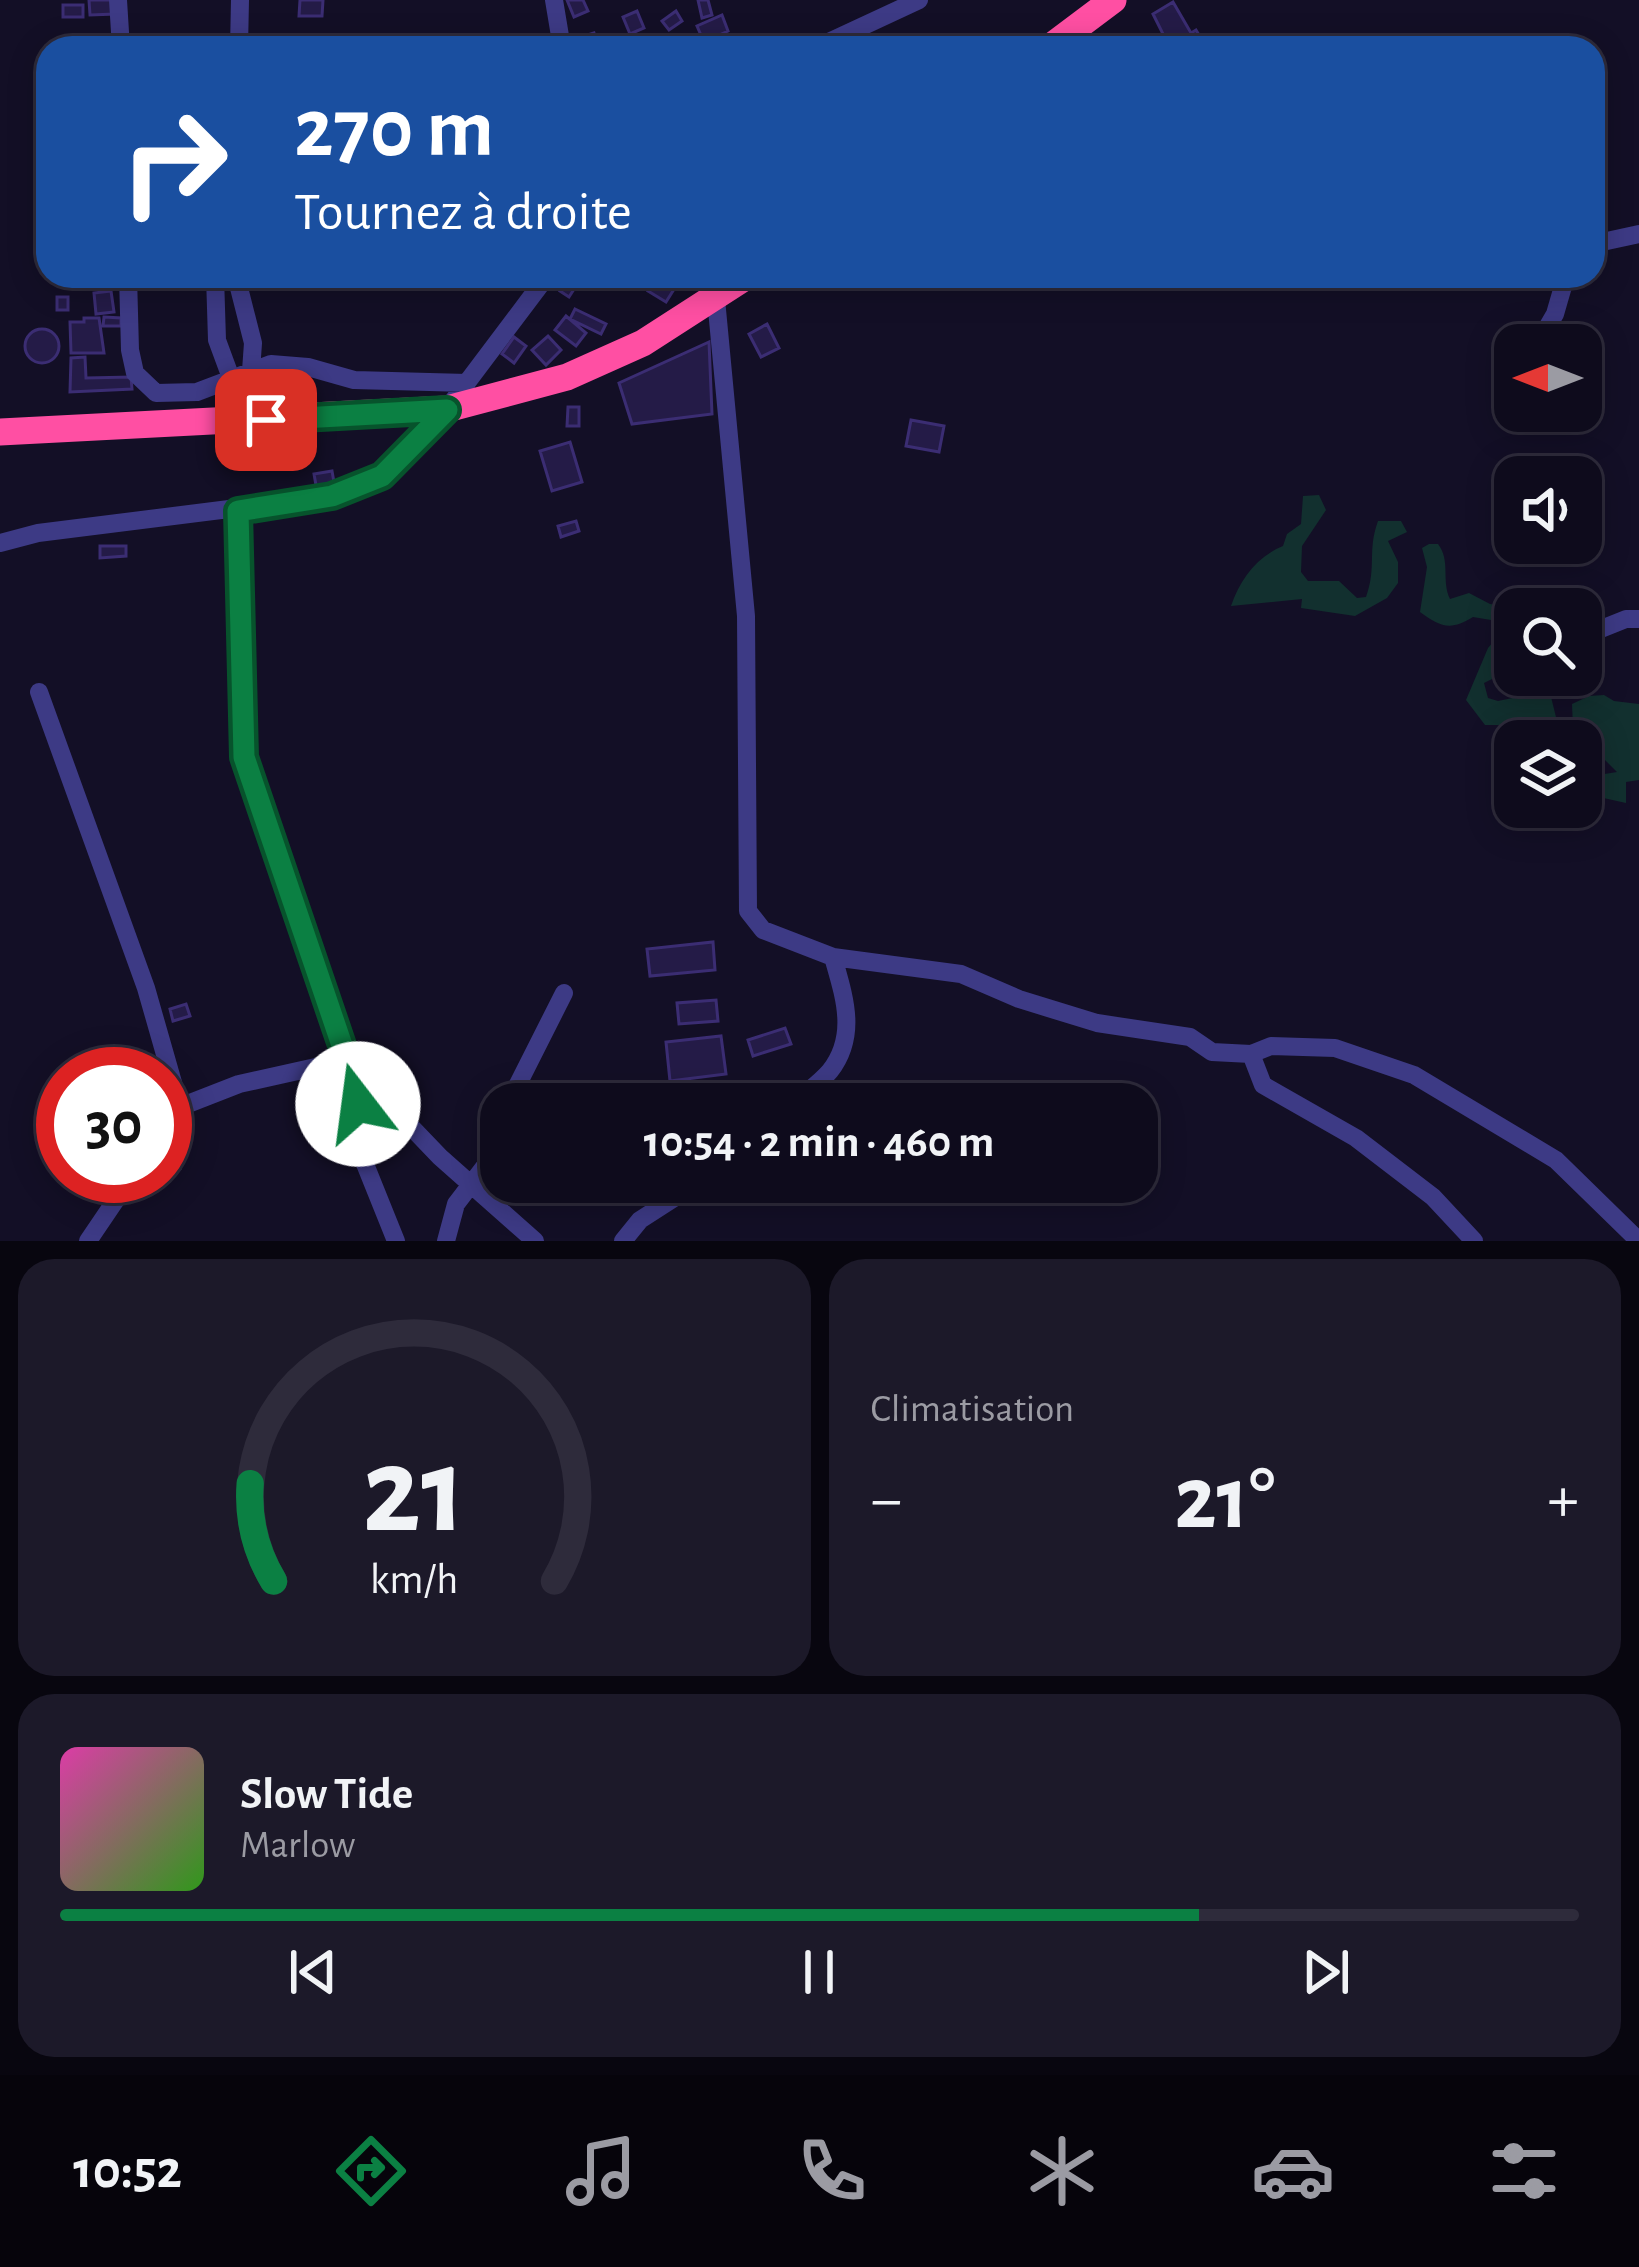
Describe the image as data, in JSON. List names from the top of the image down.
{
  "north": "left",
  "page": {
    "turn": ["270 m", "Tournez à droite"],
    "limit": "30",
    "trip": "10:54 · 2 min · 460 m",
    "tile": "Climatisation",
    "heat": ["−", "21°", "+"],
    "song": ["Slow Tide", "Marlow"],
    "tabs": "10:52",
    "gauge": ["21", "km/h"]
  }
}
